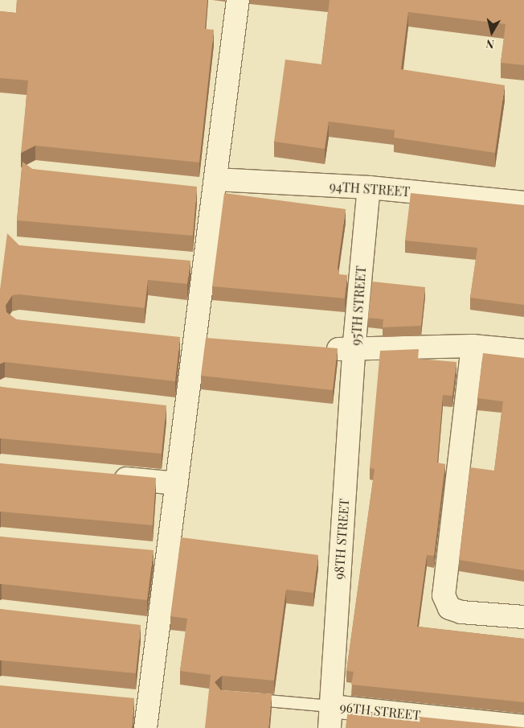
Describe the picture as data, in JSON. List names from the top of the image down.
{
  "streets": {
    "street": [
      "94TH STREET",
      "95TH STREET",
      "98TH STREET",
      "96TH STREET"
    ]
  },
  "crossings": [
    ["94TH STREET", "95TH STREET"],
    ["95TH STREET", "98TH STREET"],
    ["98TH STREET", "96TH STREET"]
  ],
  "north": "bottom"
}
